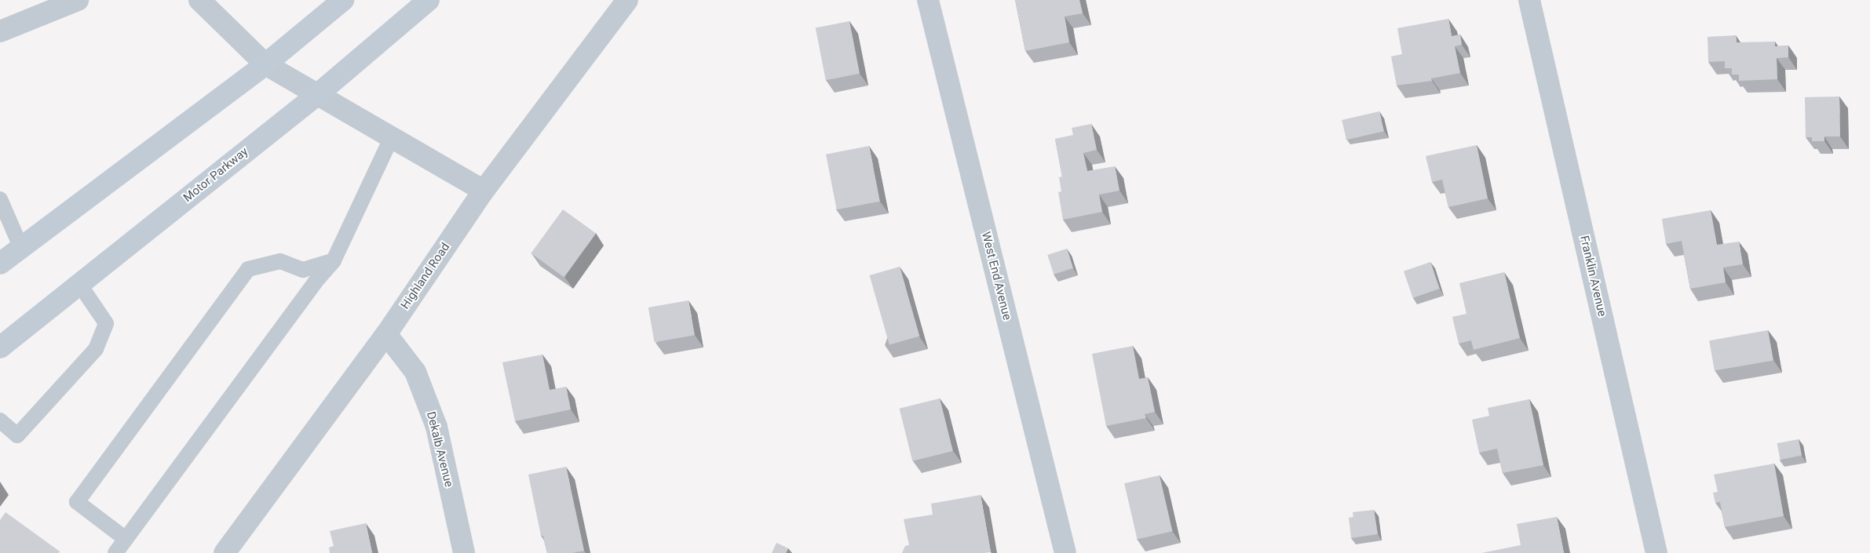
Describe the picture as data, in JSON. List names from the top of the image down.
{
  "streets": {
    "main road": ["Motor Parkway"],
    "street": [
      "Highland Road",
      "West End Avenue",
      "Franklin Avenue",
      "Dekalb Avenue"
    ]
  },
  "crossings": [
    ["Highland Road", "Dekalb Avenue"]
  ]
}
